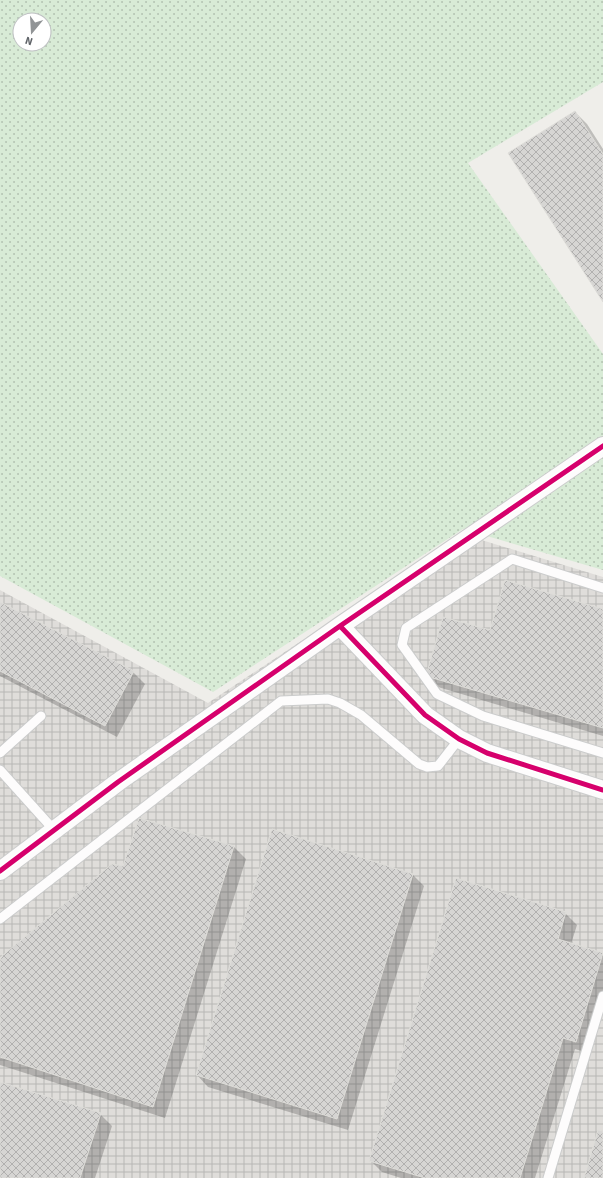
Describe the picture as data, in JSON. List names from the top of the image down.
{
  "north": "bottom"
}
